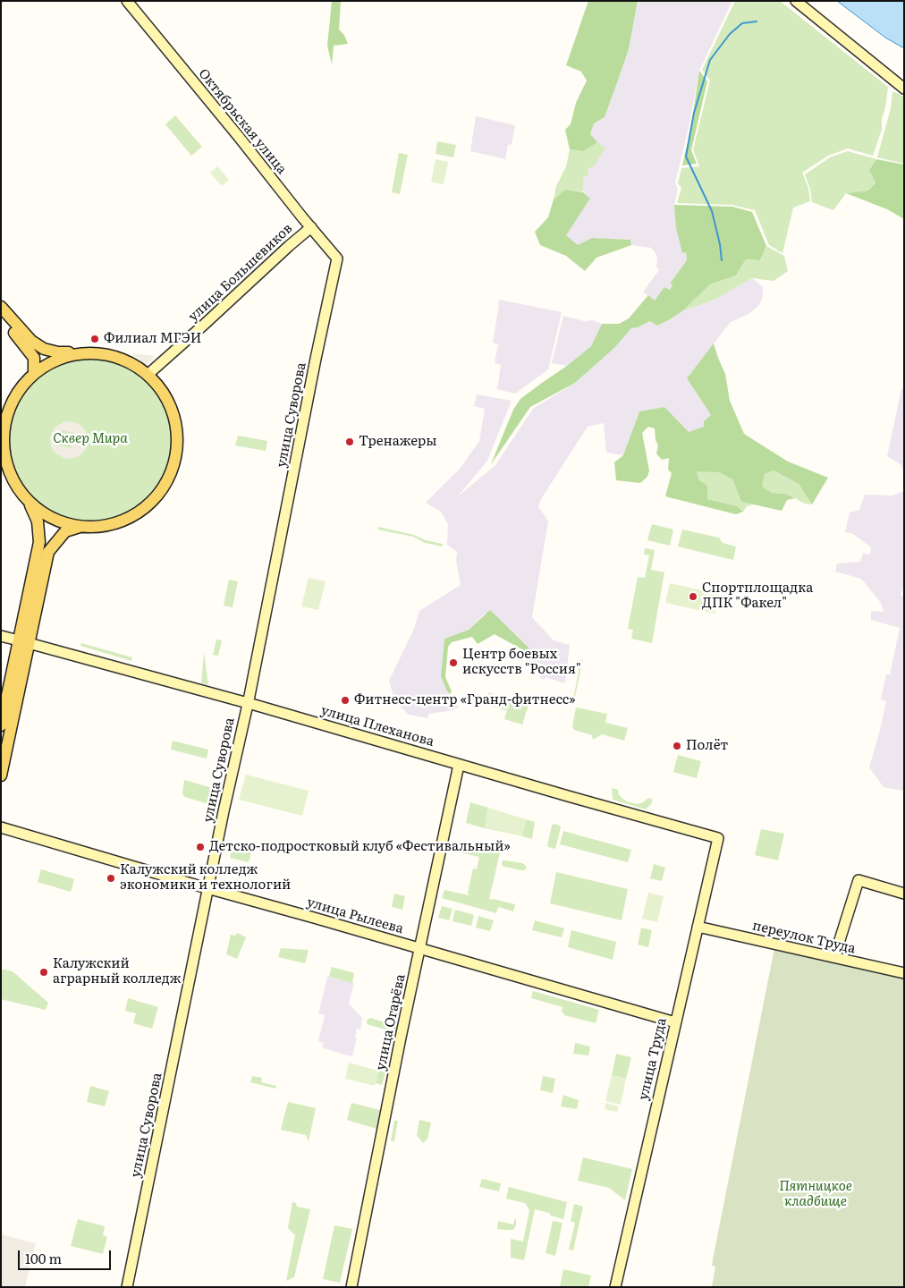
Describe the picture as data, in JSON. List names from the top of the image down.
{
  "streets": {
    "street": [
      "Октябрьская улица",
      "улица Большевиков",
      "улица Суворова",
      "улица Плеханова",
      "улица Рылеева",
      "переулок Труда",
      "улица Огарёва",
      "улица Труда"
    ]
  },
  "crossings": [
    ["Октябрьская улица", "улица Большевиков"],
    ["Октябрьская улица", "улица Суворова"],
    ["улица Суворова", "улица Плеханова"],
    ["улица Суворова", "улица Рылеева"],
    ["улица Плеханова", "улица Огарёва"],
    ["улица Плеханова", "улица Труда"],
    ["улица Рылеева", "улица Огарёва"],
    ["улица Рылеева", "улица Труда"],
    ["переулок Труда", "улица Труда"]
  ],
  "parks": ["Сквер Мира", "Пятницкое кладбище"],
  "places": [
    "Филиал МГЭИ",
    "Тренажеры",
    "Спортплощадка ДПК \"Факел\"",
    "Центр боевых искусств \"Россия\"",
    "Фитнесс-центр «Гранд-фитнесс»",
    "Полёт",
    "Детско-подростковый клуб «Фестивальный»",
    "Калужский колледж экономики и технологий",
    "Калужский аграрный колледж"
  ],
  "scale_bar": "100 m"
}
